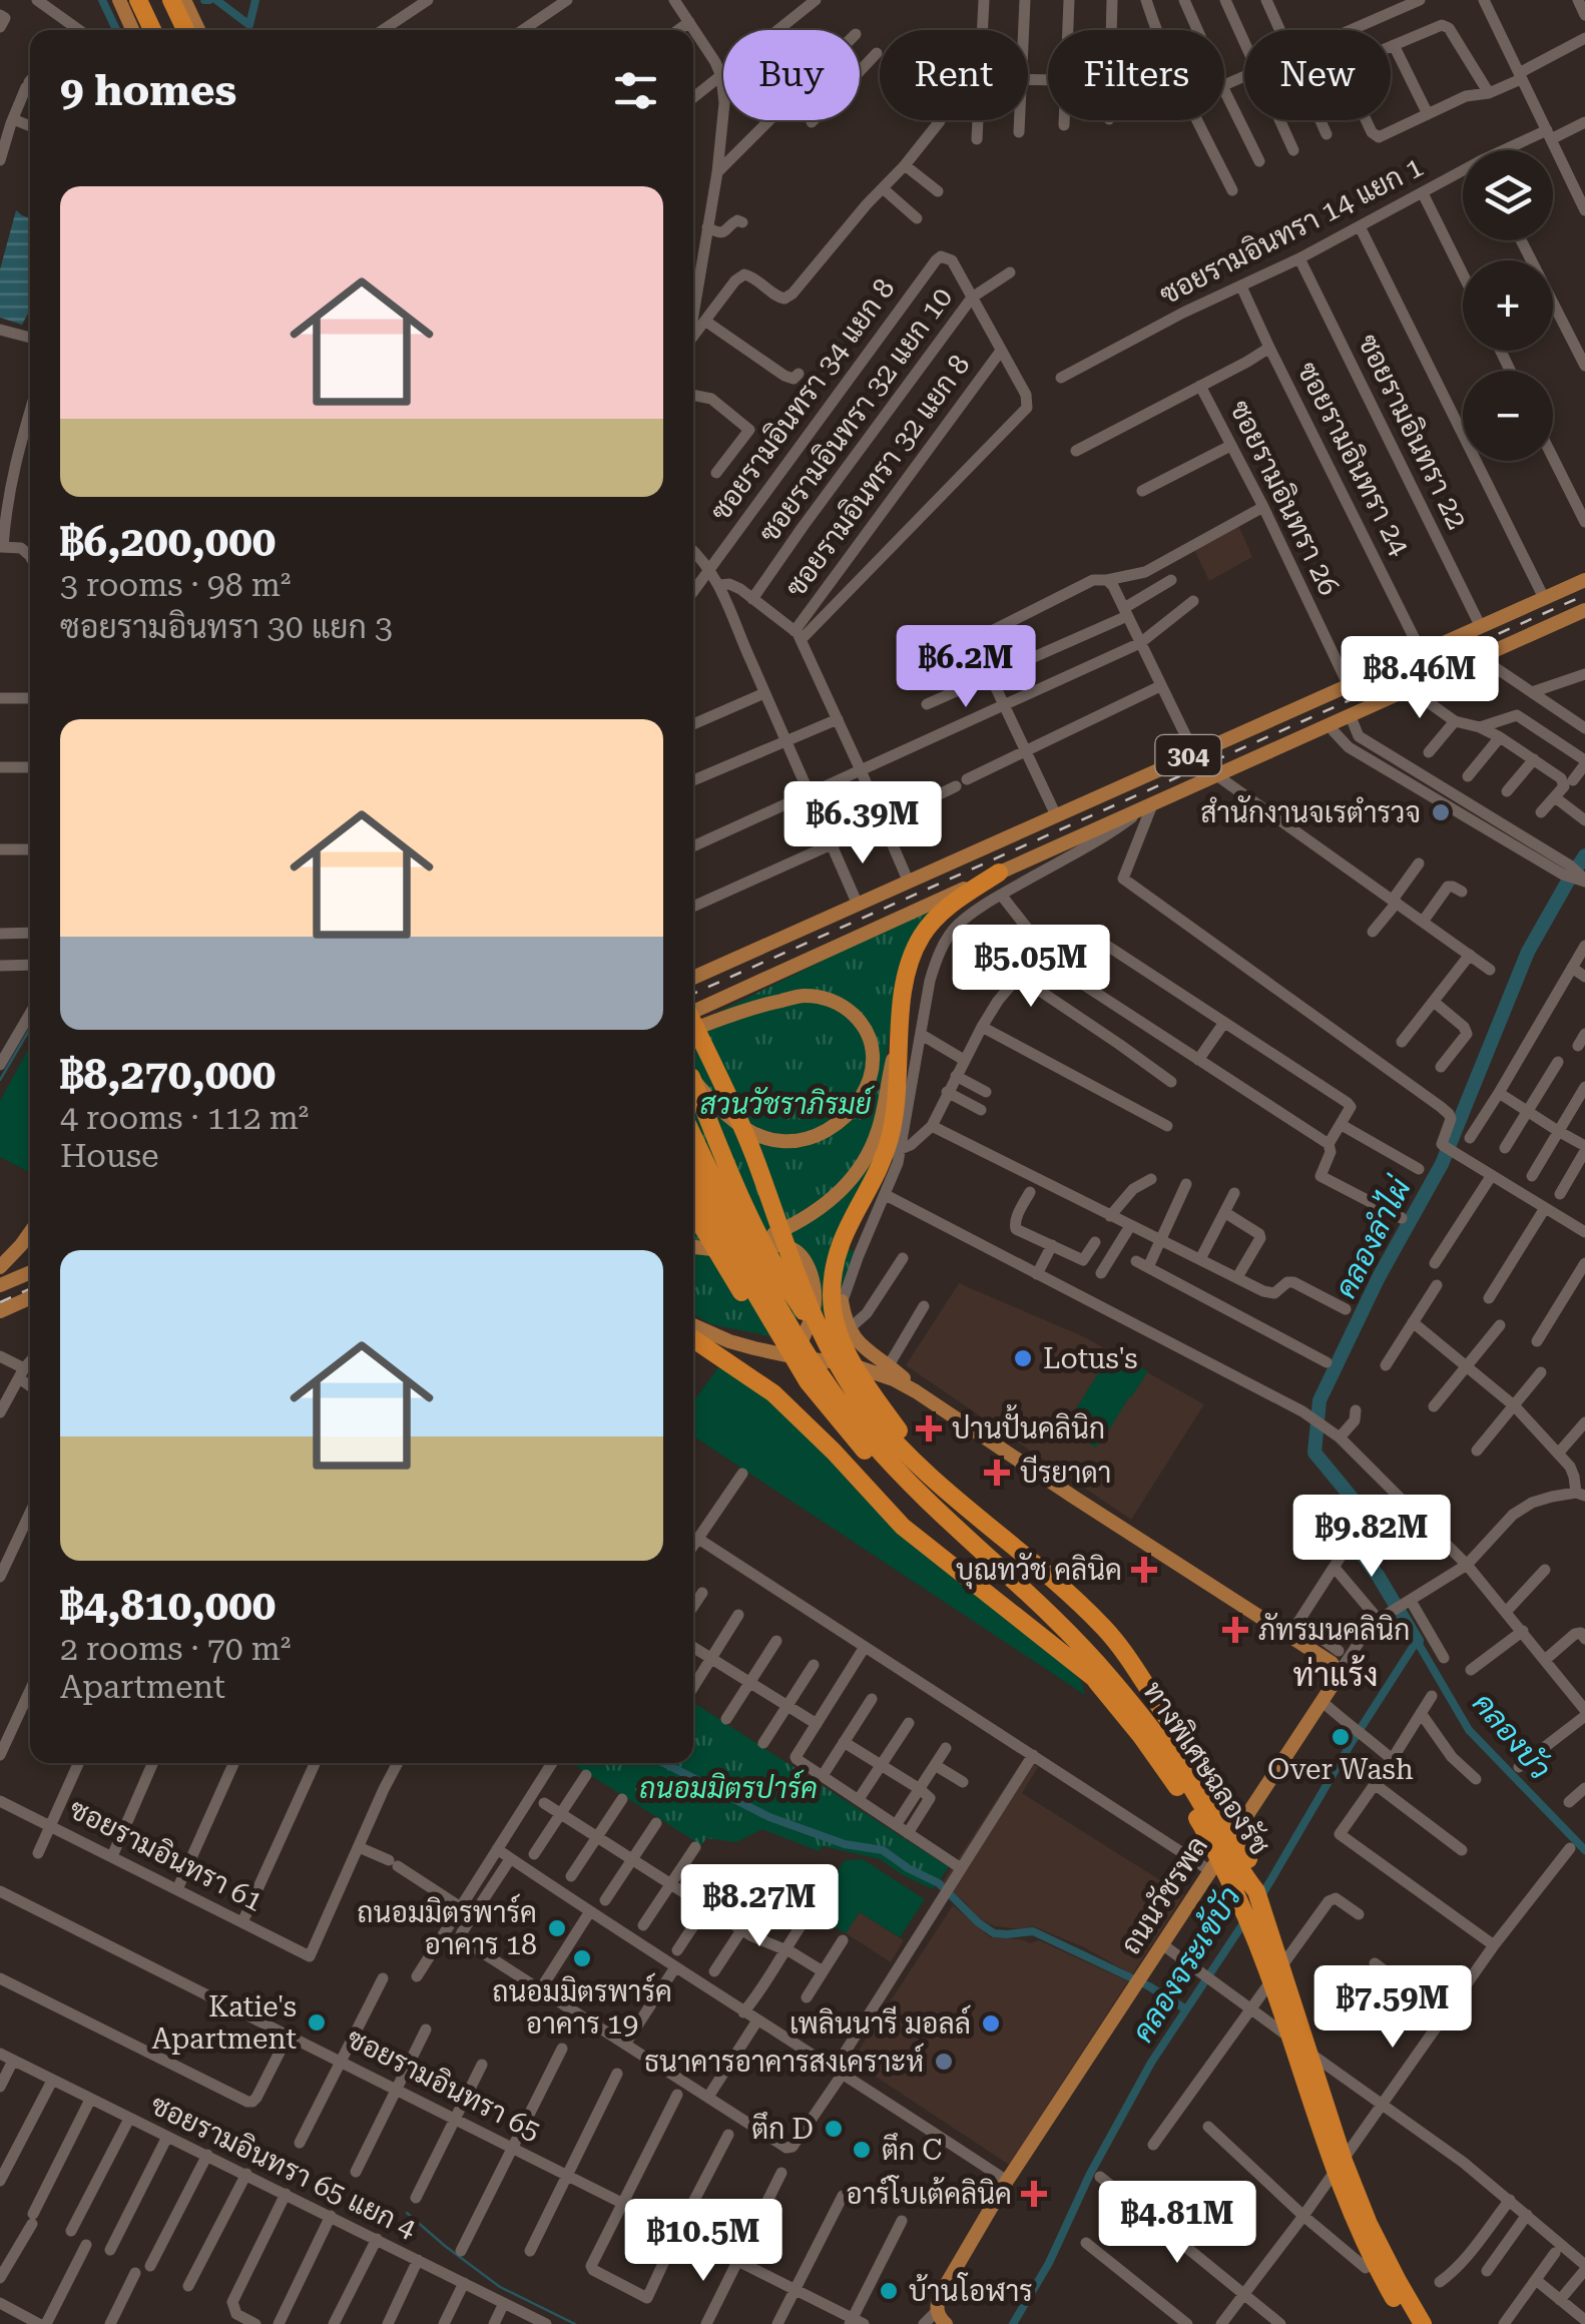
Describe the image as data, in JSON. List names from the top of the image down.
{
  "streets": {
    "highway": ["ทางพิเศษฉลองรัช"],
    "main road": ["304", "ถนนวัชรพล"],
    "street": [
      "ซอยรามอินทรา 14 แยก 1",
      "ซอยรามอินทรา 34 แยก 8",
      "ซอยรามอินทรา 32 แยก 10",
      "ซอยรามอินทรา 22",
      "ซอยรามอินทรา 24",
      "ซอยรามอินทรา 32 แยก 8",
      "ซอยรามอินทรา 26",
      "ซอยรามอินทรา 61",
      "ซอยรามอินทรา 65",
      "ซอยรามอินทรา 65 แยก 4"
    ]
  },
  "crossings": [
    ["ซอยรามอินทรา 14 แยก 1", "ซอยรามอินทรา 22"],
    ["ซอยรามอินทรา 14 แยก 1", "ซอยรามอินทรา 24"],
    ["ซอยรามอินทรา 34 แยก 8", "ซอยรามอินทรา 32 แยก 10"],
    ["ซอยรามอินทรา 22", "304"],
    ["ซอยรามอินทรา 24", "304"],
    ["ซอยรามอินทรา 26", "304"]
  ],
  "districts": ["ท่าแร้ง"],
  "water": ["คลองลำไผ่", "คลองบัว", "คลองจระเข้บัว"],
  "parks": ["สวนวัชราภิรมย์", "ถนอมมิตรปาร์ค"],
  "places": {
    "other": [
      "สำนักงานจเรตำรวจ",
      "Lotus's",
      "Over Wash",
      "ถนอมมิตรพาร์ค อาคาร 18",
      "ถนอมมิตรพาร์ค อาคาร 19",
      "Katie's Apartment",
      "เพลินนารี มอลล์",
      "ธนาคารอาคารสงเคราะห์",
      "ตึก D",
      "ตึก C",
      "บ้านโอฬาร"
    ],
    "health": [
      "ปานปั้นคลินิก",
      "บีรยาดา",
      "บุณทวัช คลินิค",
      "ภัทรมนคลินิก",
      "อาร์โบเต้คลินิค"
    ]
  },
  "page": {
    "chip": [
      "Buy",
      "Rent",
      "Filters",
      "New"
    ],
    "heading": "9 homes",
    "map_buttons": ["+", "−"],
    "list": [
      {
        "name": "฿6,200,000",
        "note": "3 rooms · 98 m² · ซอยรามอินทรา 30 แยก 3"
      },
      {
        "name": "฿8,270,000",
        "note": "4 rooms · 112 m² · House"
      },
      {
        "name": "฿4,810,000",
        "note": "2 rooms · 70 m² · Apartment"
      }
    ],
    "price": [
      "฿6.2M",
      "฿8.46M",
      "฿6.39M",
      "฿5.05M",
      "฿9.82M",
      "฿8.27M",
      "฿7.59M",
      "฿4.81M",
      "฿10.5M"
    ]
  }
}
